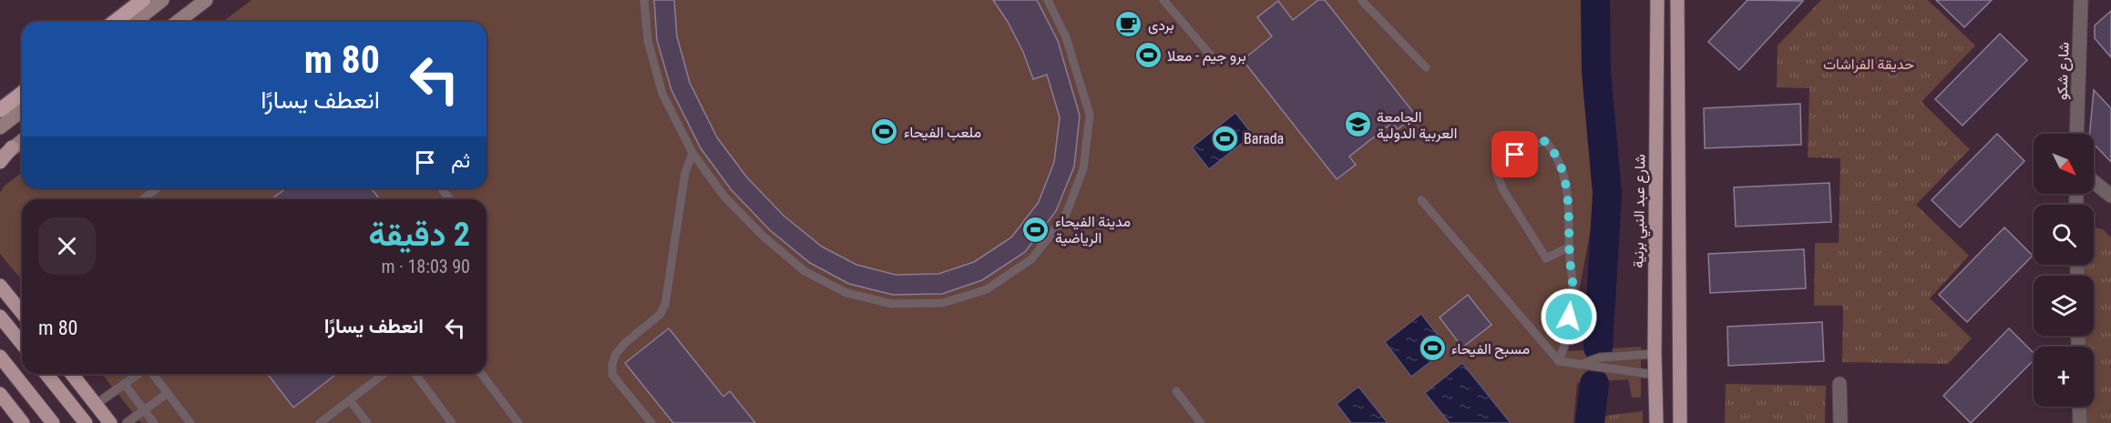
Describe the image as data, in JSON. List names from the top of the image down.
{
  "streets": {
    "main road": ["شارع عبد النبي برنية"],
    "street": ["شارع شكو"]
  },
  "parks": ["حديقة الفراشات"],
  "places": {
    "cafe": ["بردى"],
    "sports": [
      "برو جيم - معلا",
      "ملعب الفيحاء",
      "Barada",
      "مدينة الفيحاء الرياضية",
      "مسبح الفيحاء"
    ],
    "school or university": ["الجامعة العربية الدولية"]
  },
  "north": "bottom right",
  "page": {
    "turn": ["80 m", "انعطف يسارًا"],
    "map_buttons": "+",
    "then": "ثم",
    "heading": ["2 دقيقة", "90 m · 18:03"],
    "list": [
      {
        "name": "انعطف يسارًا",
        "value": "80 m"
      }
    ]
  }
}
